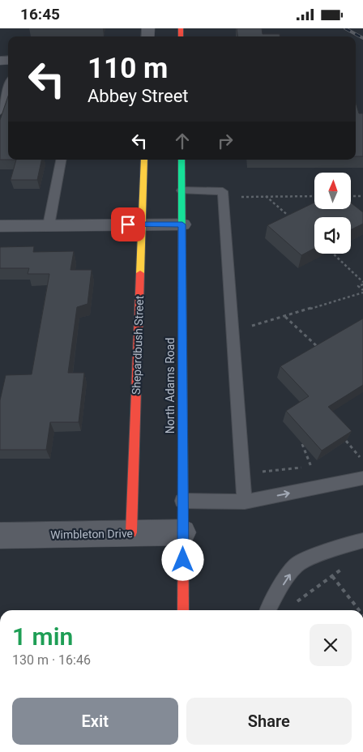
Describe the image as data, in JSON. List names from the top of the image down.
{
  "streets": {
    "main road": ["Shepardbush Street", "North Adams Road"],
    "street": ["Wimbleton Drive"]
  },
  "crossings": [
    ["Shepardbush Street", "Wimbleton Drive"],
    ["North Adams Road", "Wimbleton Drive"]
  ],
  "north": "top",
  "page": {
    "status": "16:45",
    "turn": ["110 m", "Abbey Street"],
    "heading": ["1 min", "130 m · 16:46"],
    "buttons": ["Exit", "Share"]
  }
}
